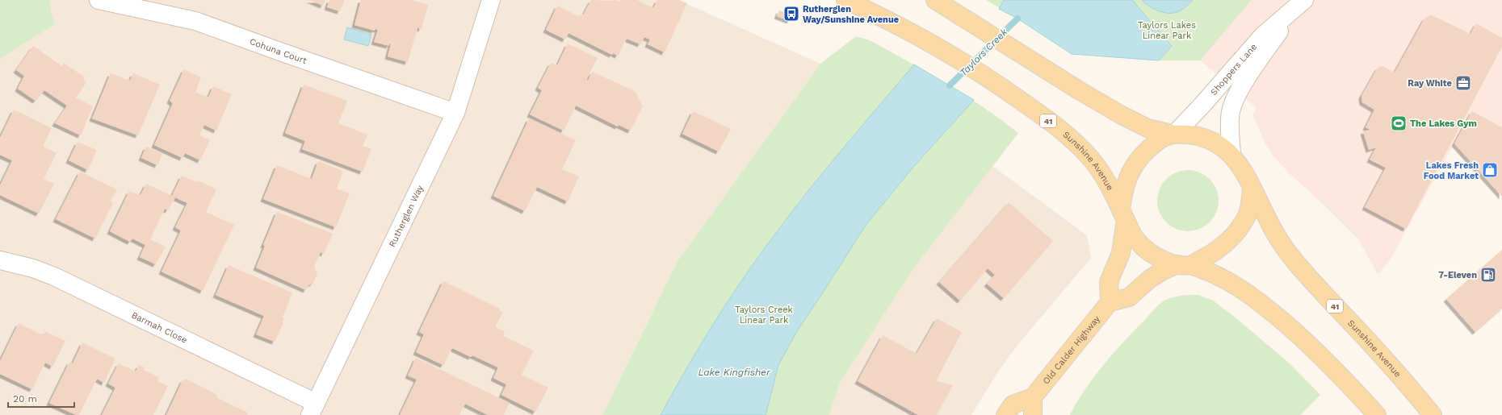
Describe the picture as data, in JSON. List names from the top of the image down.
{
  "streets": {
    "main road": ["41", "Sunshine Avenue", "Old Calder Highway"],
    "street": [
      "Cohuna Court",
      "Shoppers Lane",
      "Rutherglen Way",
      "Barmah Close"
    ]
  },
  "crossings": [
    ["Cohuna Court", "Rutherglen Way"],
    ["Shoppers Lane", "41"],
    ["41", "Sunshine Avenue"],
    ["Rutherglen Way", "Barmah Close"]
  ],
  "water": ["Taylors Creek", "Lake Kingfisher"],
  "parks": ["Taylors Lakes Linear Park", "Taylors Creek Linear Park"],
  "places": {
    "bus stop": ["Rutherglen Way/Sunshine Avenue"],
    "office": ["Ray White"],
    "sports": ["The Lakes Gym"],
    "shop": ["Lakes Fresh Food Market"],
    "fuel station": ["7-Eleven"]
  },
  "scale_bar": "20 m"
}
